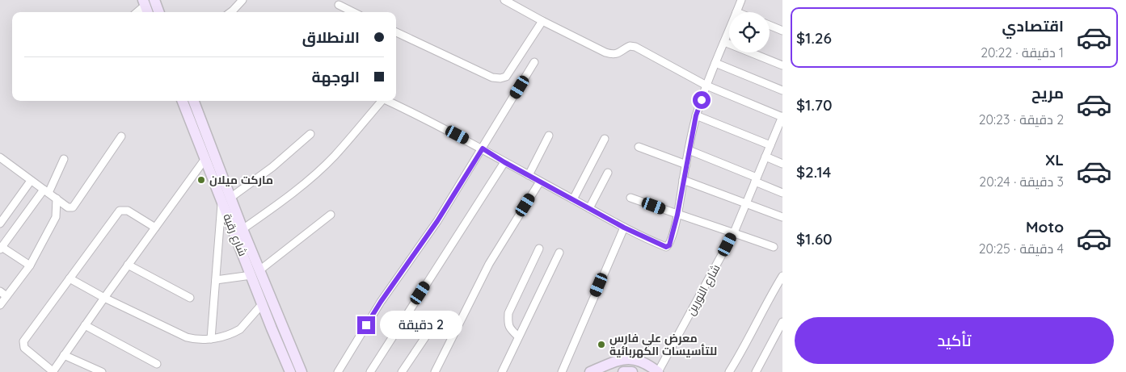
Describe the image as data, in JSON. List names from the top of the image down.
{
  "streets": {
    "street": ["شارع رقية", "شارع النورين"]
  },
  "places": ["ماركت ميلان", "معرض علي فارس للتأسيسات الكهربائية"],
  "page": {
    "list": [
      {
        "name": "اقتصادي",
        "note": "1 دقيقة · 20:22",
        "value": "$1.26"
      },
      {
        "name": "مريح",
        "note": "2 دقيقة · 20:23",
        "value": "$1.70"
      },
      {
        "name": "XL",
        "note": "3 دقيقة · 20:24",
        "value": "$2.14"
      },
      {
        "name": "Moto",
        "note": "4 دقيقة · 20:25",
        "value": "$1.60"
      }
    ],
    "banner": ["الانطلاق", "الوجهة"],
    "buttons": "تأكيد",
    "bubble": "2 دقيقة"
  }
}
